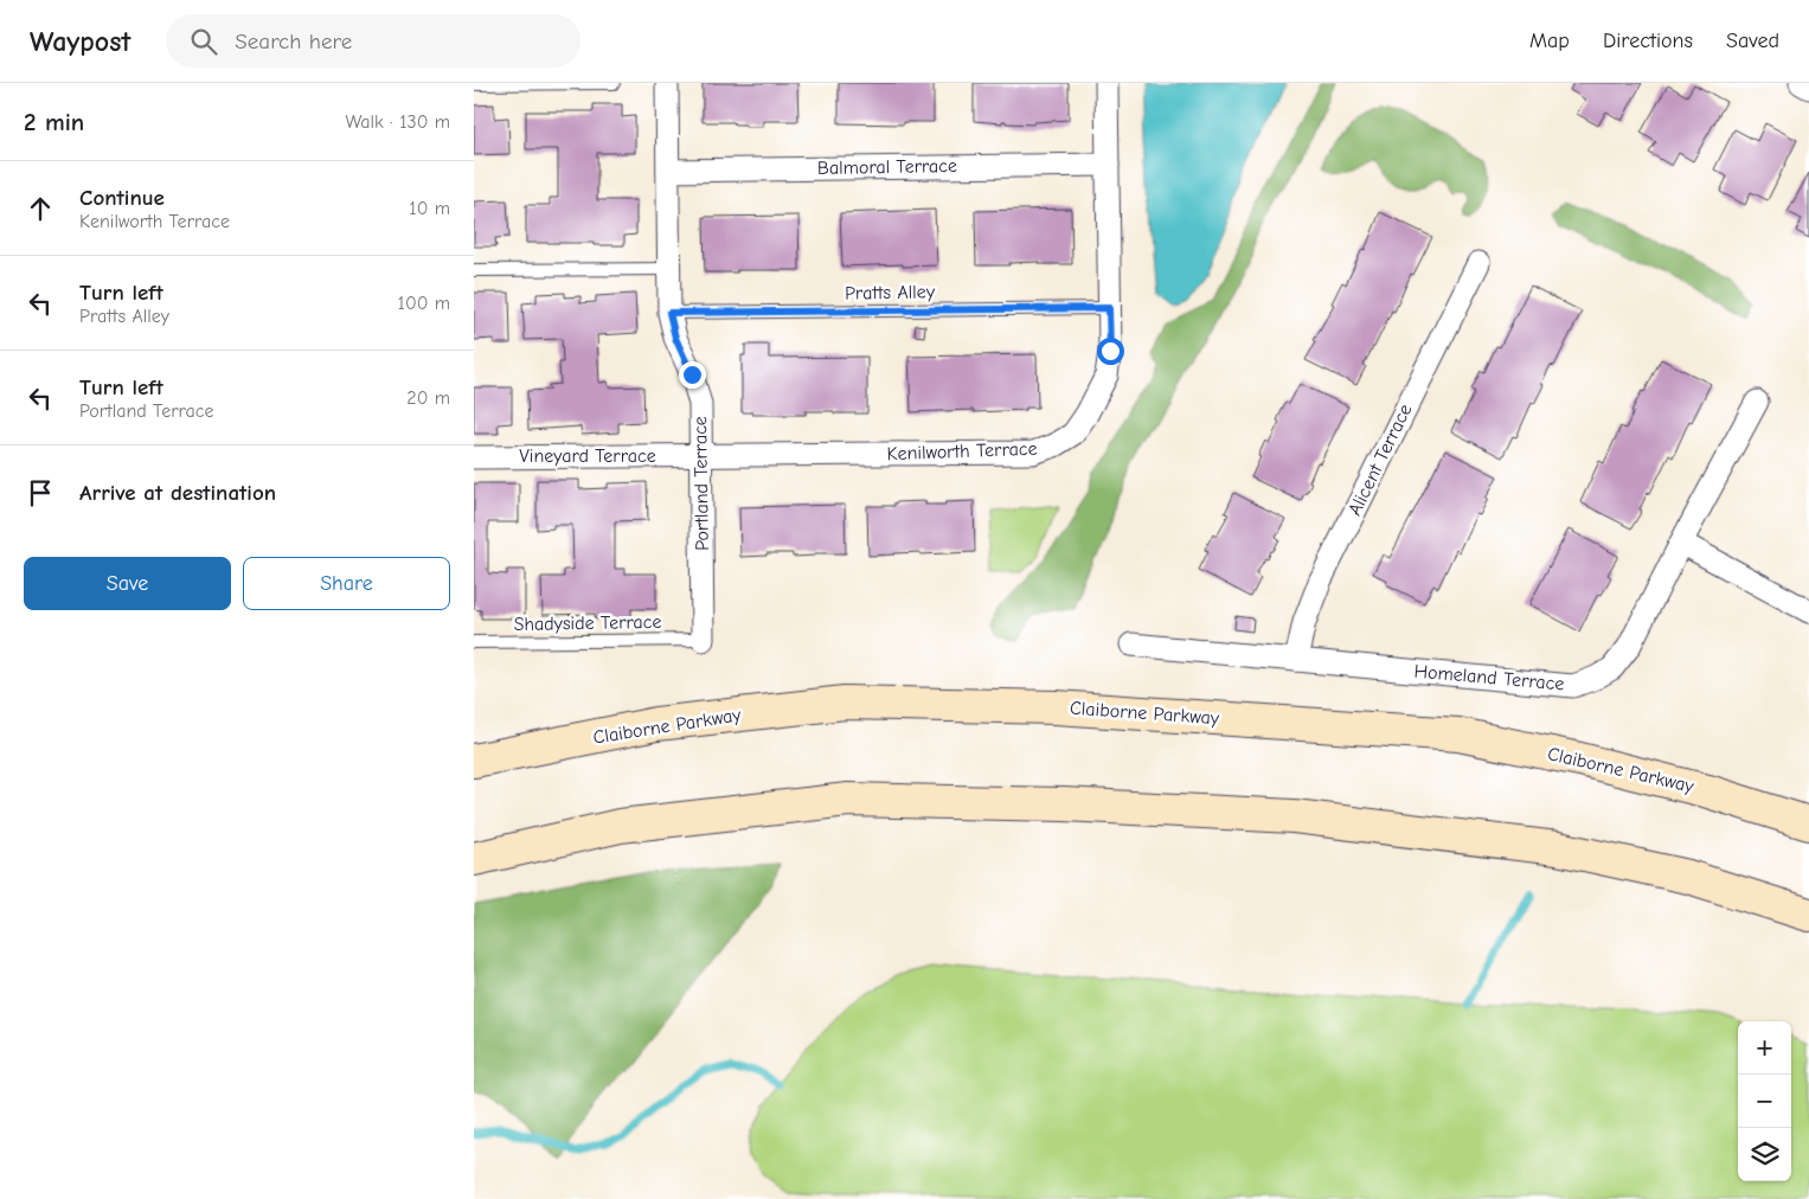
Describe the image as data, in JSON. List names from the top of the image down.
{
  "streets": {
    "main road": ["Claiborne Parkway"],
    "street": [
      "Balmoral Terrace",
      "Kenilworth Terrace",
      "Vineyard Terrace",
      "Alicent Terrace",
      "Portland Terrace",
      "Homeland Terrace"
    ],
    "lane": ["Pratts Alley", "Shadyside Terrace"]
  },
  "crossings": [
    ["Balmoral Terrace", "Kenilworth Terrace"],
    ["Balmoral Terrace", "Portland Terrace"],
    ["Pratts Alley", "Kenilworth Terrace"],
    ["Pratts Alley", "Portland Terrace"],
    ["Kenilworth Terrace", "Vineyard Terrace"],
    ["Kenilworth Terrace", "Portland Terrace"],
    ["Vineyard Terrace", "Portland Terrace"],
    ["Alicent Terrace", "Homeland Terrace"],
    ["Portland Terrace", "Shadyside Terrace"]
  ],
  "page": {
    "header": "Waypost",
    "search": "Search here",
    "nav": ["Map", "Directions", "Saved"],
    "heading": ["2 min", "Walk · 130 m"],
    "list": [
      ["Continue", "Kenilworth Terrace", "10 m"],
      ["Turn left", "Pratts Alley", "100 m"],
      ["Turn left", "Portland Terrace", "20 m"],
      "Arrive at destination"
    ],
    "buttons": ["Save", "Share"],
    "map_buttons": ["+", "−"]
  }
}
